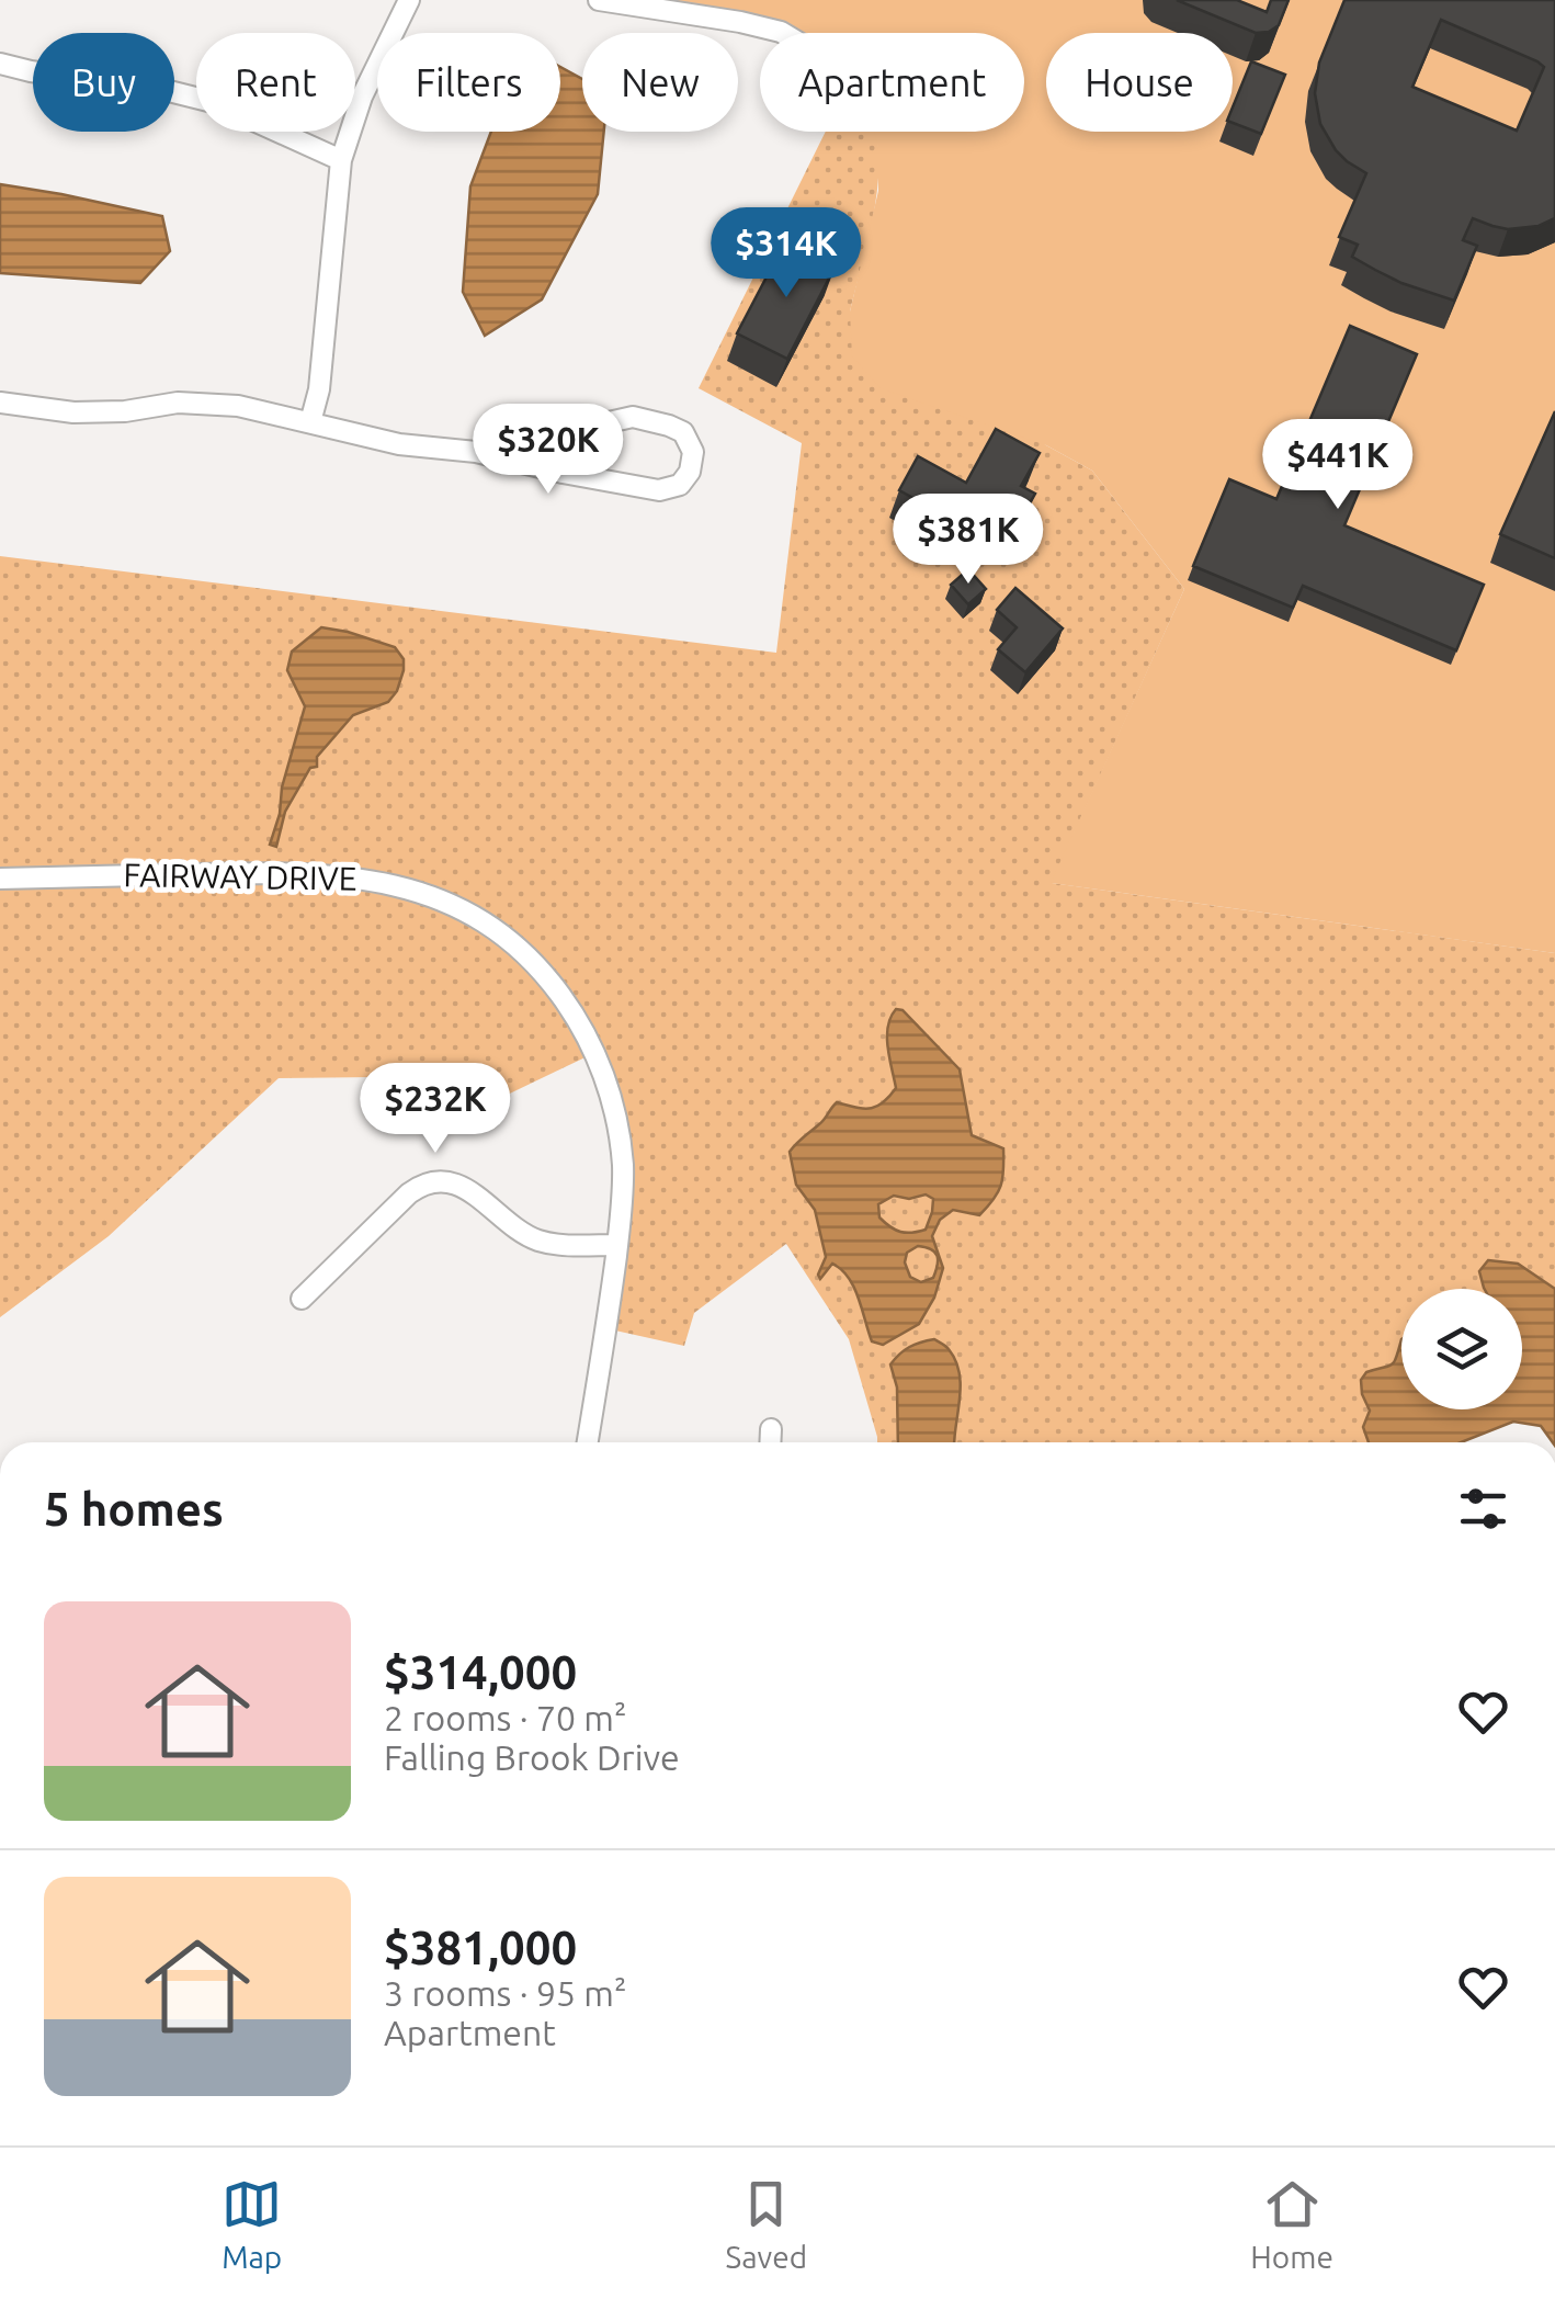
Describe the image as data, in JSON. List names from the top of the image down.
{
  "streets": {
    "street": ["FAIRWAY DRIVE"]
  },
  "page": {
    "chip": [
      "Buy",
      "Rent",
      "Filters",
      "New",
      "Apartment",
      "House"
    ],
    "price": [
      "$314K",
      "$320K",
      "$441K",
      "$381K",
      "$232K"
    ],
    "heading": "5 homes",
    "list": [
      {
        "name": "$314,000",
        "note": "2 rooms · 70 m² · Falling Brook Drive"
      },
      {
        "name": "$381,000",
        "note": "3 rooms · 95 m² · Apartment"
      }
    ],
    "tabs": ["Map", "Saved", "Home"]
  }
}
